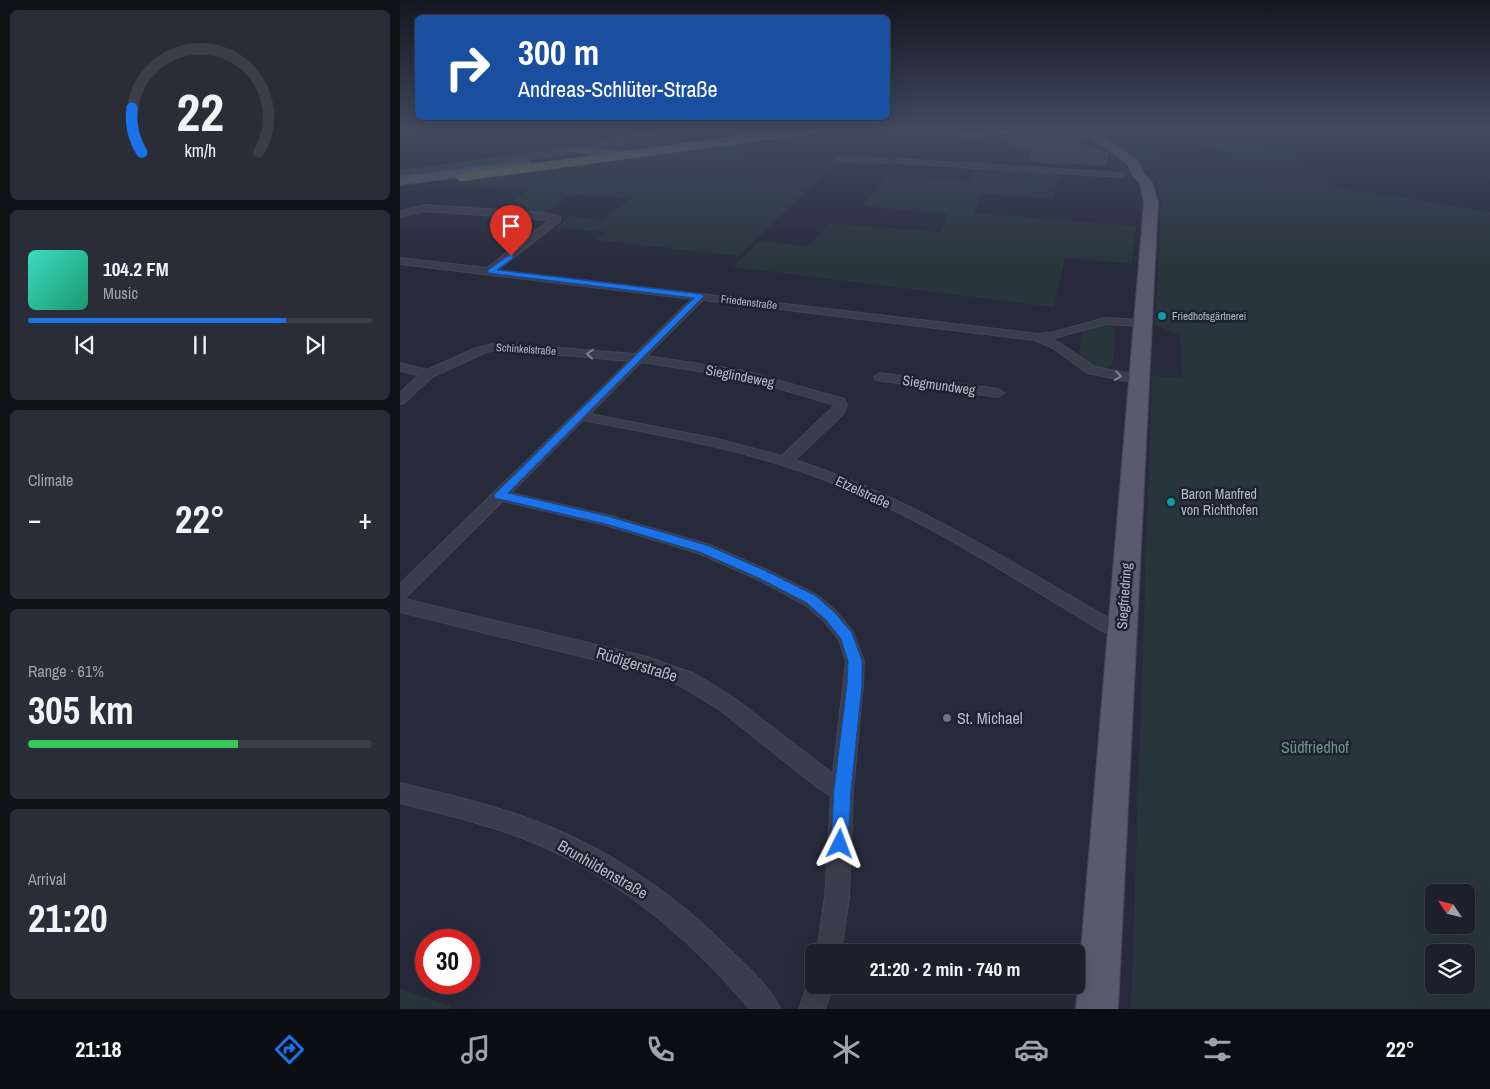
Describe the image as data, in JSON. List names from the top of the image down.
{
  "streets": {
    "main road": ["Siegfriedring"],
    "street": [
      "Friedenstraße",
      "Schinkelstraße",
      "Sieglindeweg",
      "Siegmundweg",
      "Etzelstraße",
      "Rüdigerstraße",
      "Brunhildenstraße"
    ]
  },
  "crossings": [
    ["Friedenstraße", "Siegfriedring"],
    ["Schinkelstraße", "Sieglindeweg"],
    ["Sieglindeweg", "Etzelstraße"],
    ["Etzelstraße", "Siegfriedring"]
  ],
  "one_way": ["Schinkelstraße"],
  "parks": ["Südfriedhof"],
  "places": ["Friedhofsgärtnerei", "Baron Manfred von Richthofen", "St. Michael"],
  "north": "top left",
  "page": {
    "turn": ["300 m", "Andreas-Schlüter-Straße"],
    "song": ["104.2 FM", "Music"],
    "tile": [
      "Climate",
      ["Range · 61%", "305 km"],
      ["Arrival", "21:20"]
    ],
    "heat": ["−", "22°", "+"],
    "limit": "30",
    "trip": "21:20 · 2 min · 740 m",
    "tabs": ["21:18", "22°"],
    "gauge": ["22", "km/h"]
  }
}
